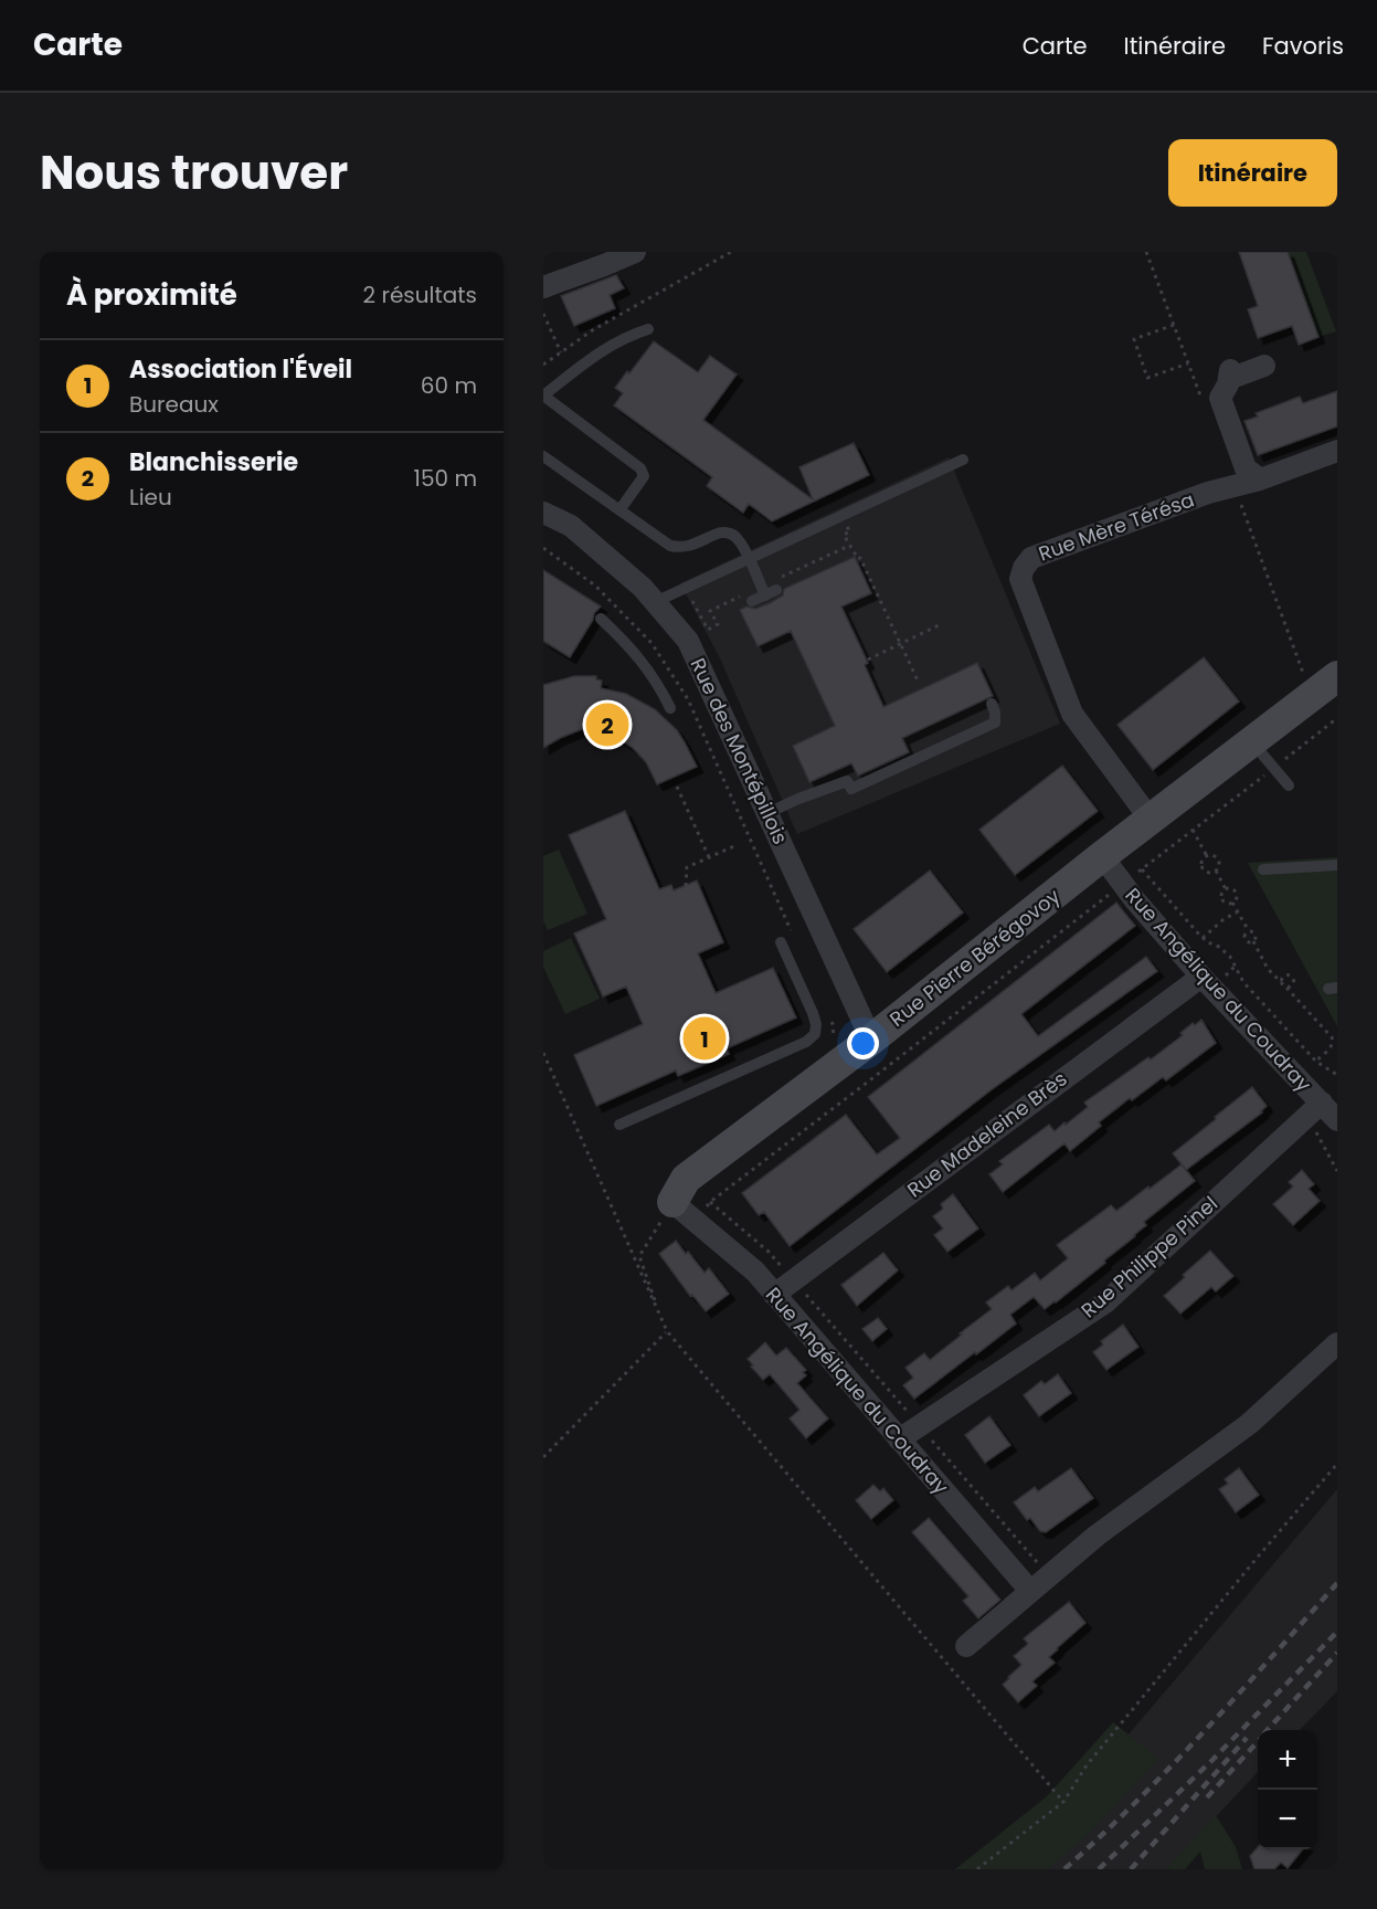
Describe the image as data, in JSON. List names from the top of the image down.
{
  "streets": {
    "street": [
      "Rue Mère Térésa",
      "Rue des Montépillois",
      "Rue Pierre Bérégovoy",
      "Rue Angélique du Coudray",
      "Rue Madeleine Brès",
      "Rue Philippe Pinel"
    ]
  },
  "crossings": [
    ["Rue Mère Térésa", "Rue Pierre Bérégovoy"],
    ["Rue des Montépillois", "Rue Pierre Bérégovoy"],
    ["Rue Pierre Bérégovoy", "Rue Angélique du Coudray"],
    ["Rue Angélique du Coudray", "Rue Madeleine Brès"],
    ["Rue Angélique du Coudray", "Rue Philippe Pinel"]
  ],
  "page": {
    "header": "Carte",
    "nav": ["Carte", "Itinéraire", "Favoris"],
    "title": "Nous trouver",
    "buttons": "Itinéraire",
    "heading": ["À proximité", "2 résultats"],
    "list": [
      {
        "mark": "1",
        "name": "Association l'Éveil",
        "note": "Bureaux",
        "value": "60 m"
      },
      {
        "mark": "2",
        "name": "Blanchisserie",
        "note": "Lieu",
        "value": "150 m"
      }
    ],
    "pins": ["2", "1"],
    "map_buttons": ["+", "−"]
  }
}
